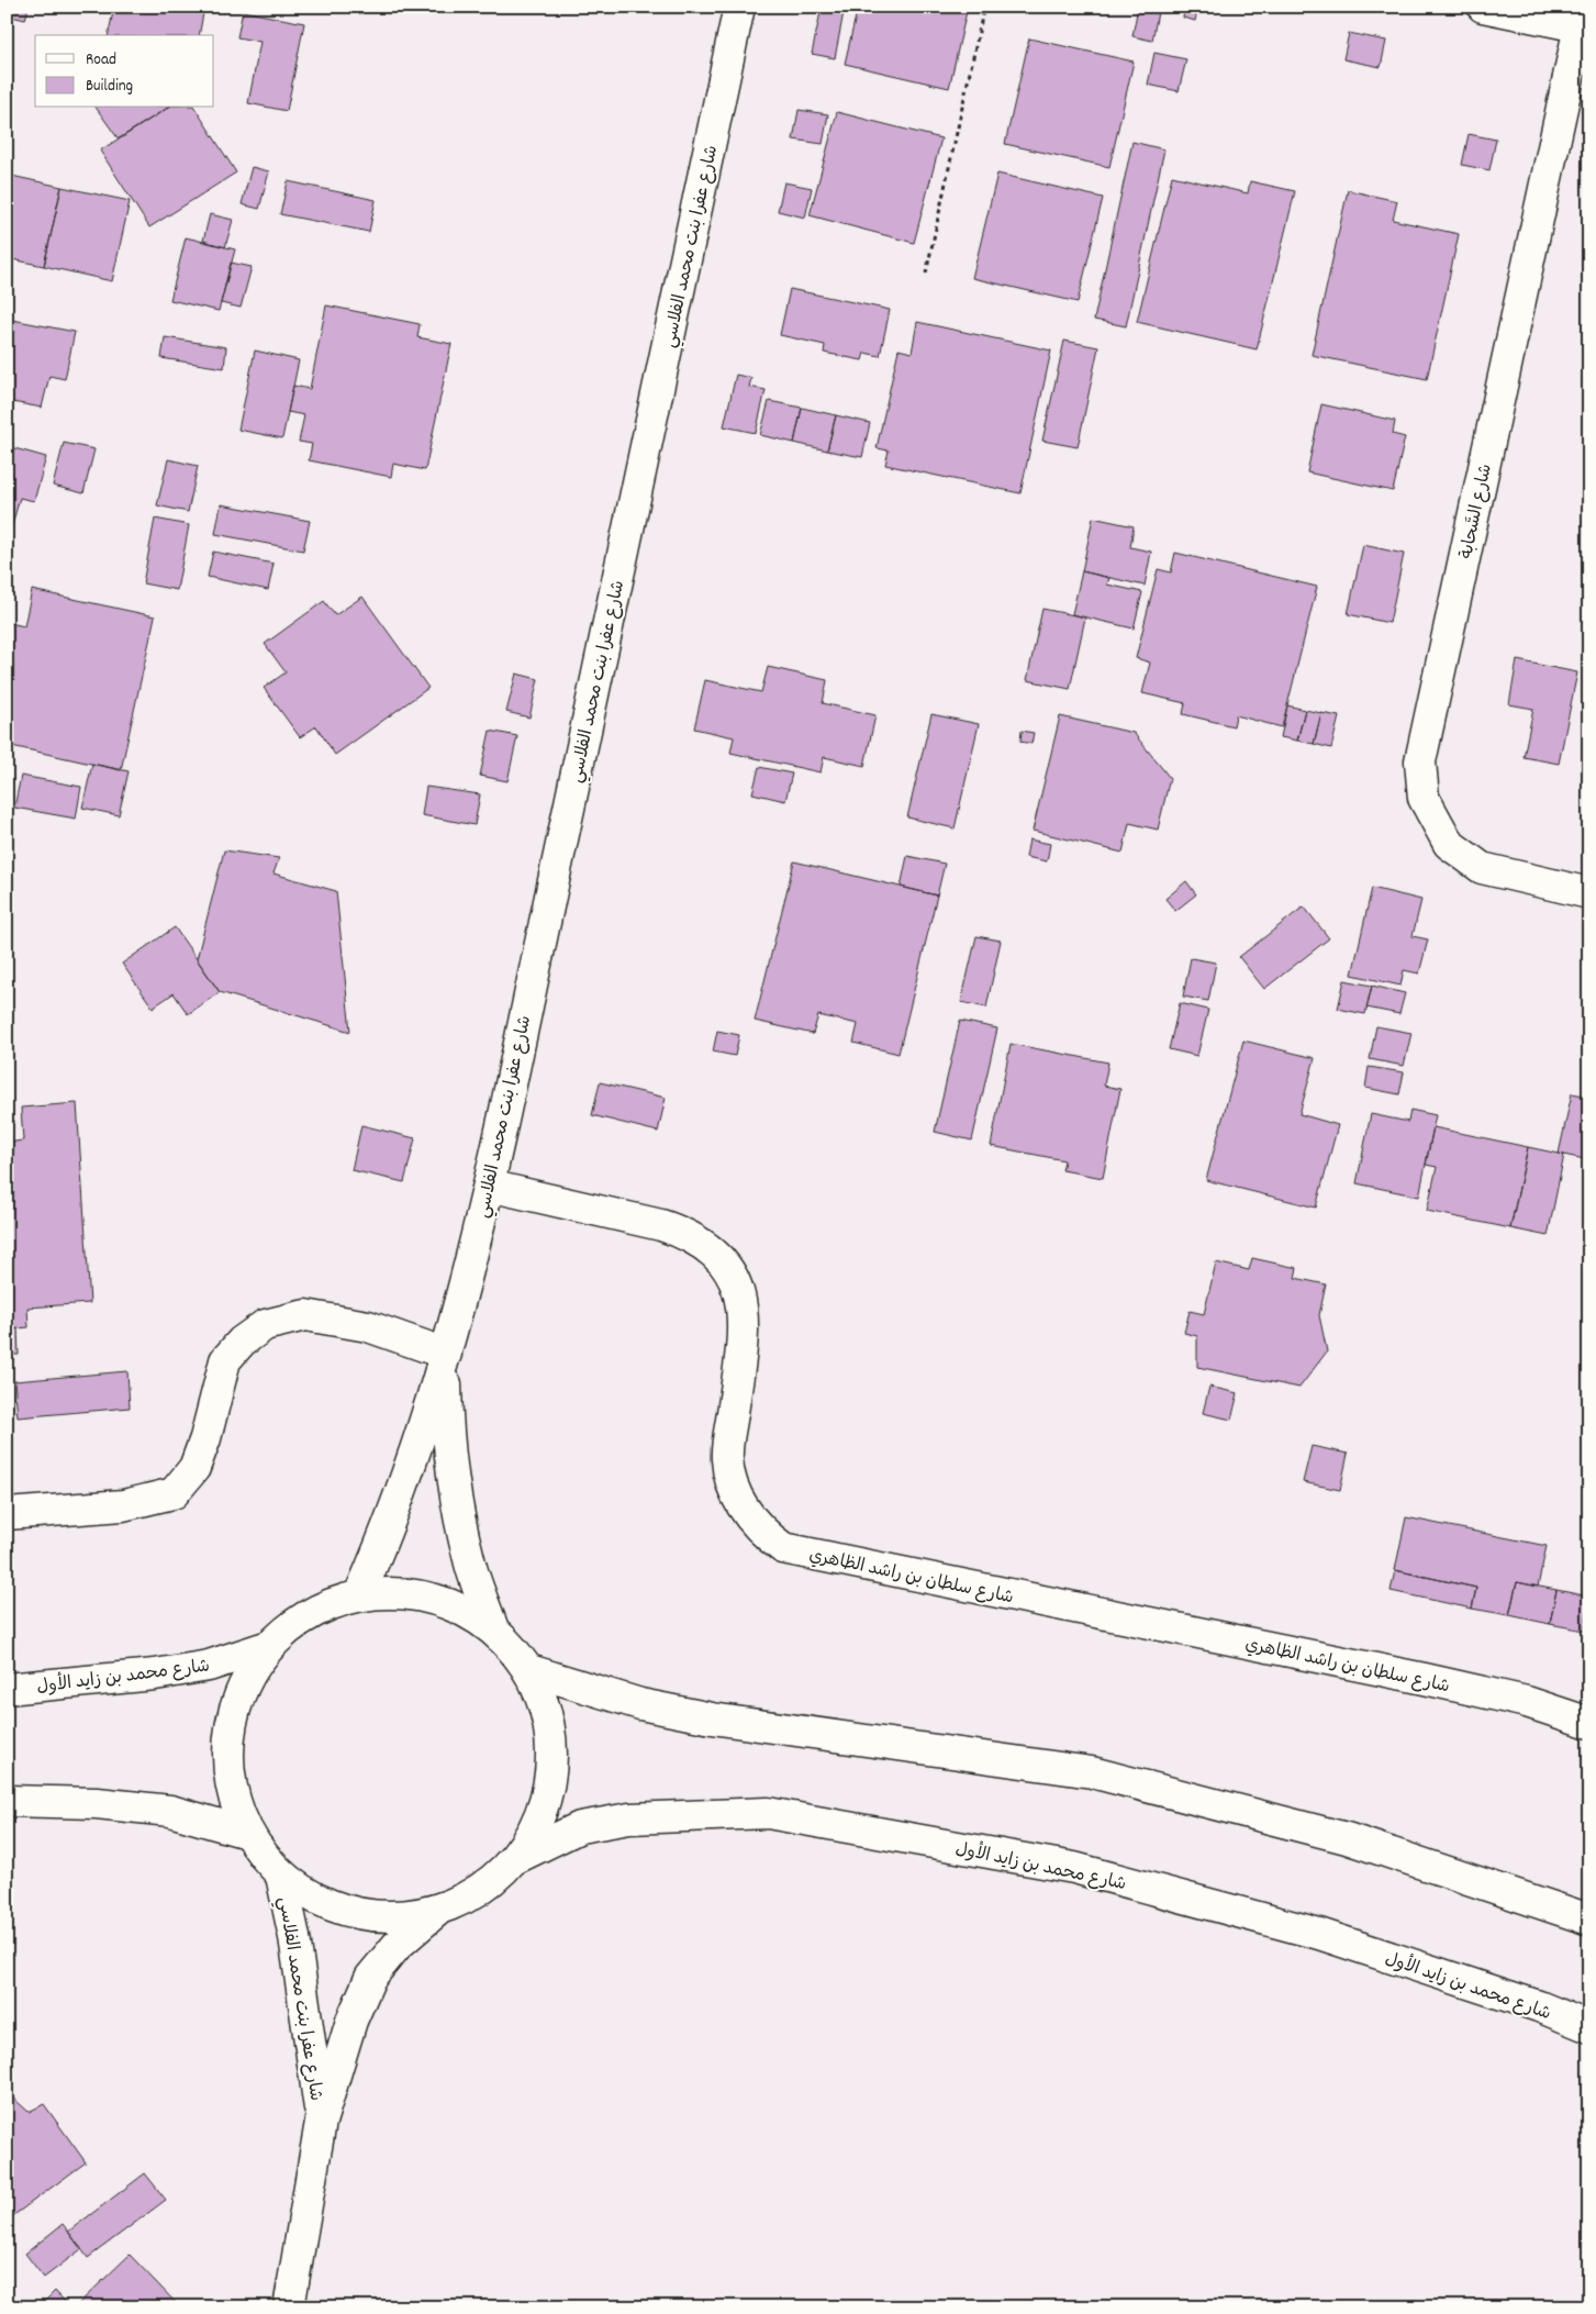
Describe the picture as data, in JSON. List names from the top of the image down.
{
  "streets": {
    "street": [
      "شارع عفرا بنت محمد الفلاسي",
      "شارع السَّحابة",
      "شارع سلطان بن راشد الظاهري",
      "شارع محمد بن زايد الأول"
    ]
  },
  "crossings": [
    ["شارع عفرا بنت محمد الفلاسي", "شارع سلطان بن راشد الظاهري"]
  ],
  "legend": ["Road", "Building"]
}
